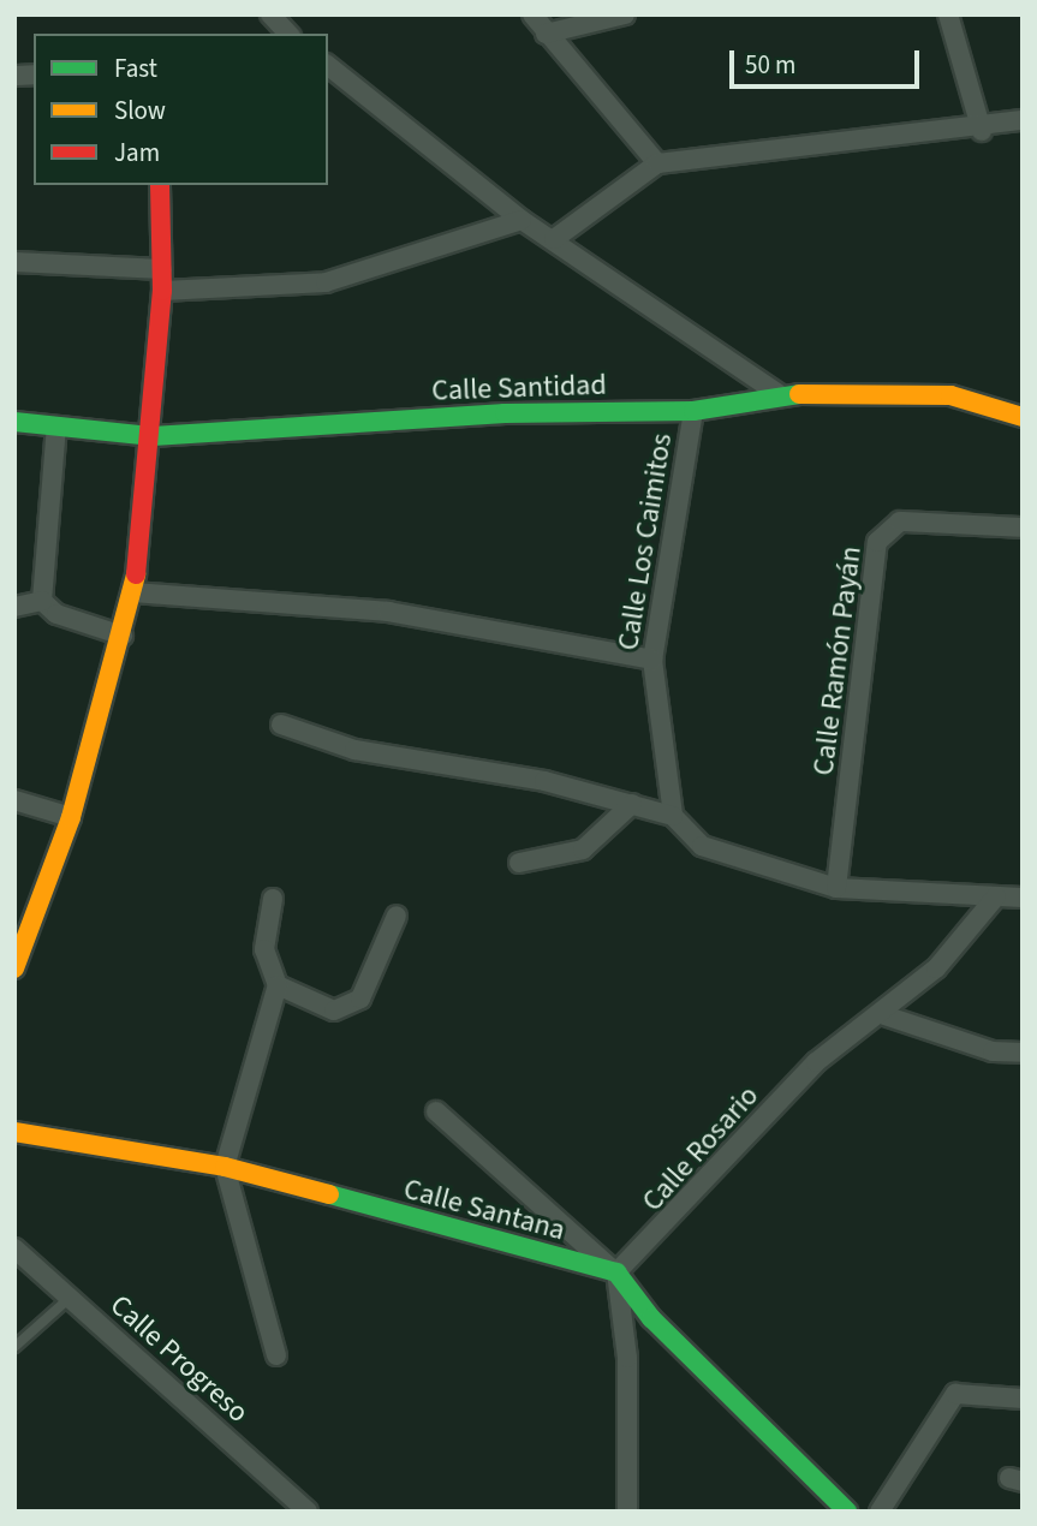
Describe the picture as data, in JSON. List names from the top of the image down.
{
  "streets": {
    "street": [
      "Calle Santidad",
      "Calle Los Caimitos",
      "Calle Ramón Payán",
      "Calle Rosario",
      "Calle Santana",
      "Calle Progreso"
    ]
  },
  "crossings": [
    ["Calle Santidad", "Calle Los Caimitos"],
    ["Calle Rosario", "Calle Santana"]
  ],
  "legend": ["Fast", "Slow", "Jam"],
  "scale_bar": "50 m"
}
